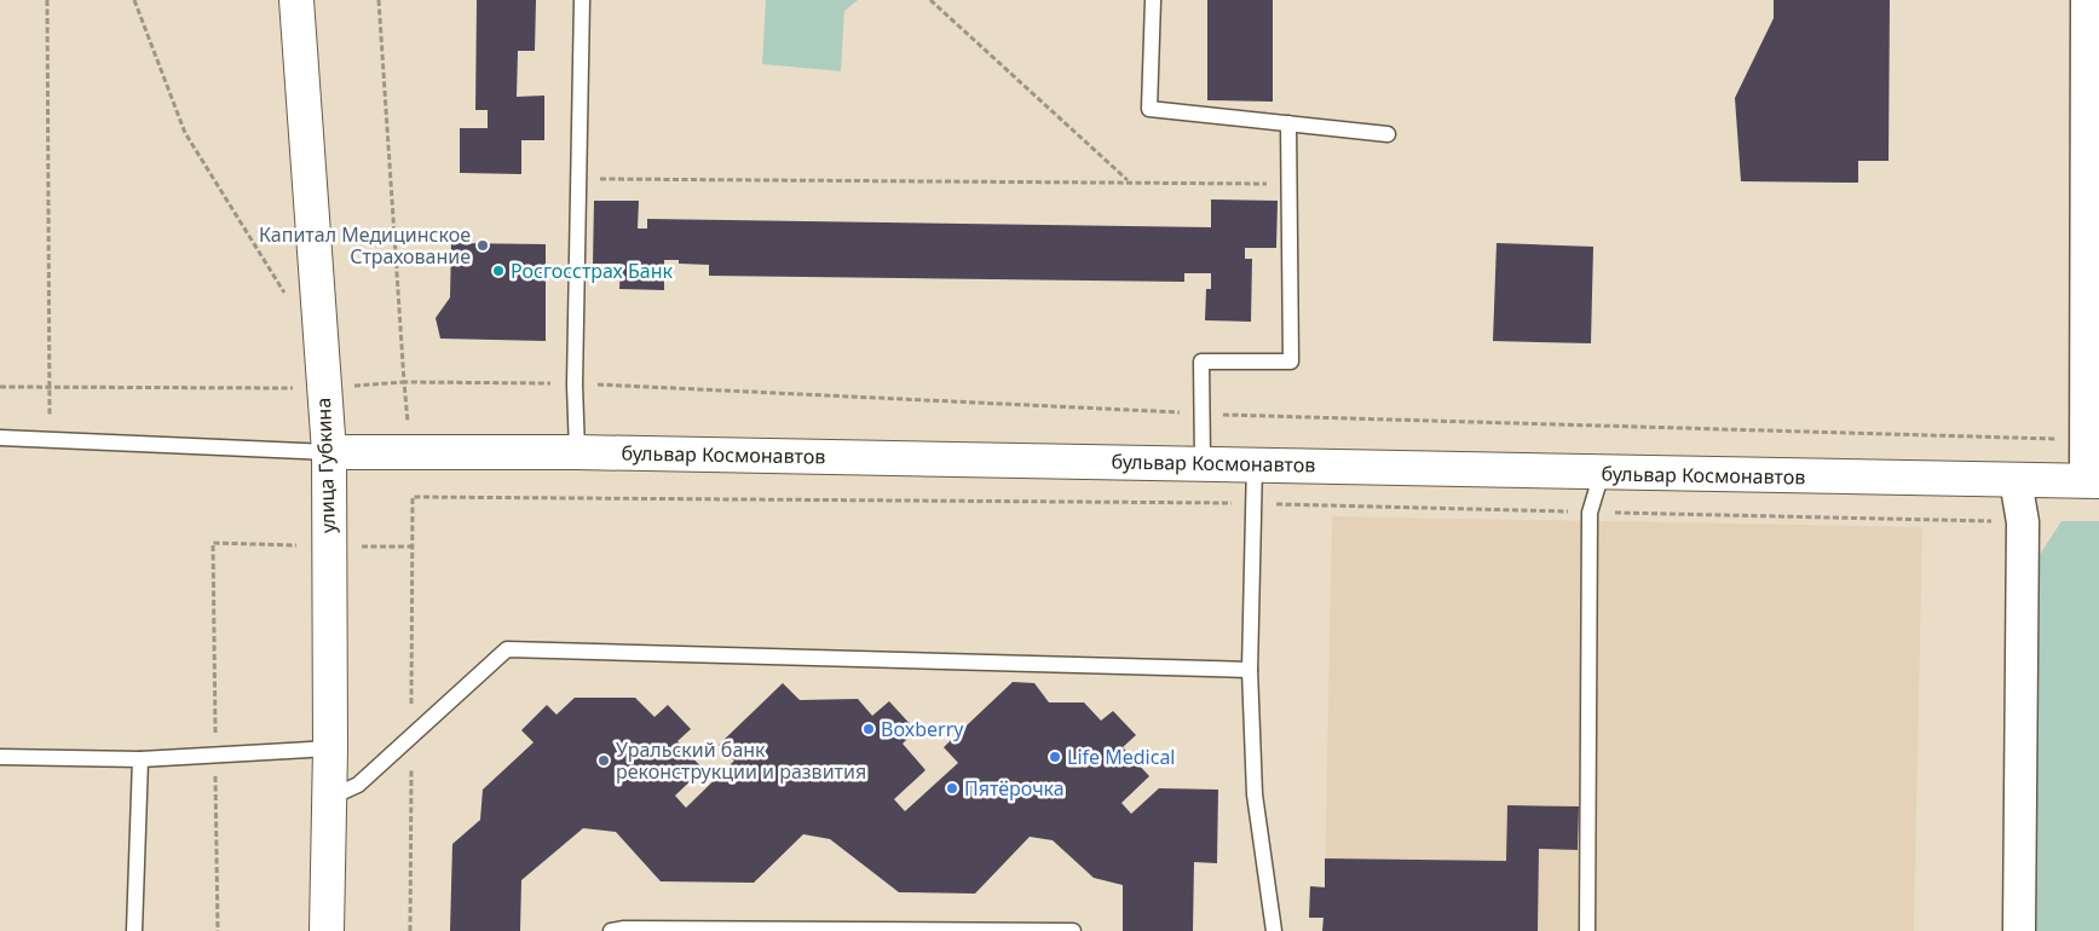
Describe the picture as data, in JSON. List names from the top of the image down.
{
  "streets": {
    "street": ["бульвар Космонавтов", "улица Губкина"]
  },
  "crossings": [
    ["бульвар Космонавтов", "улица Губкина"]
  ],
  "places": [
    "Капитал Медицинское Страхование",
    "Росгосстрах Банк",
    "Boxberry",
    "Life Medical",
    "Уральский банк реконструкции и развития",
    "Пятёрочка"
  ]
}
